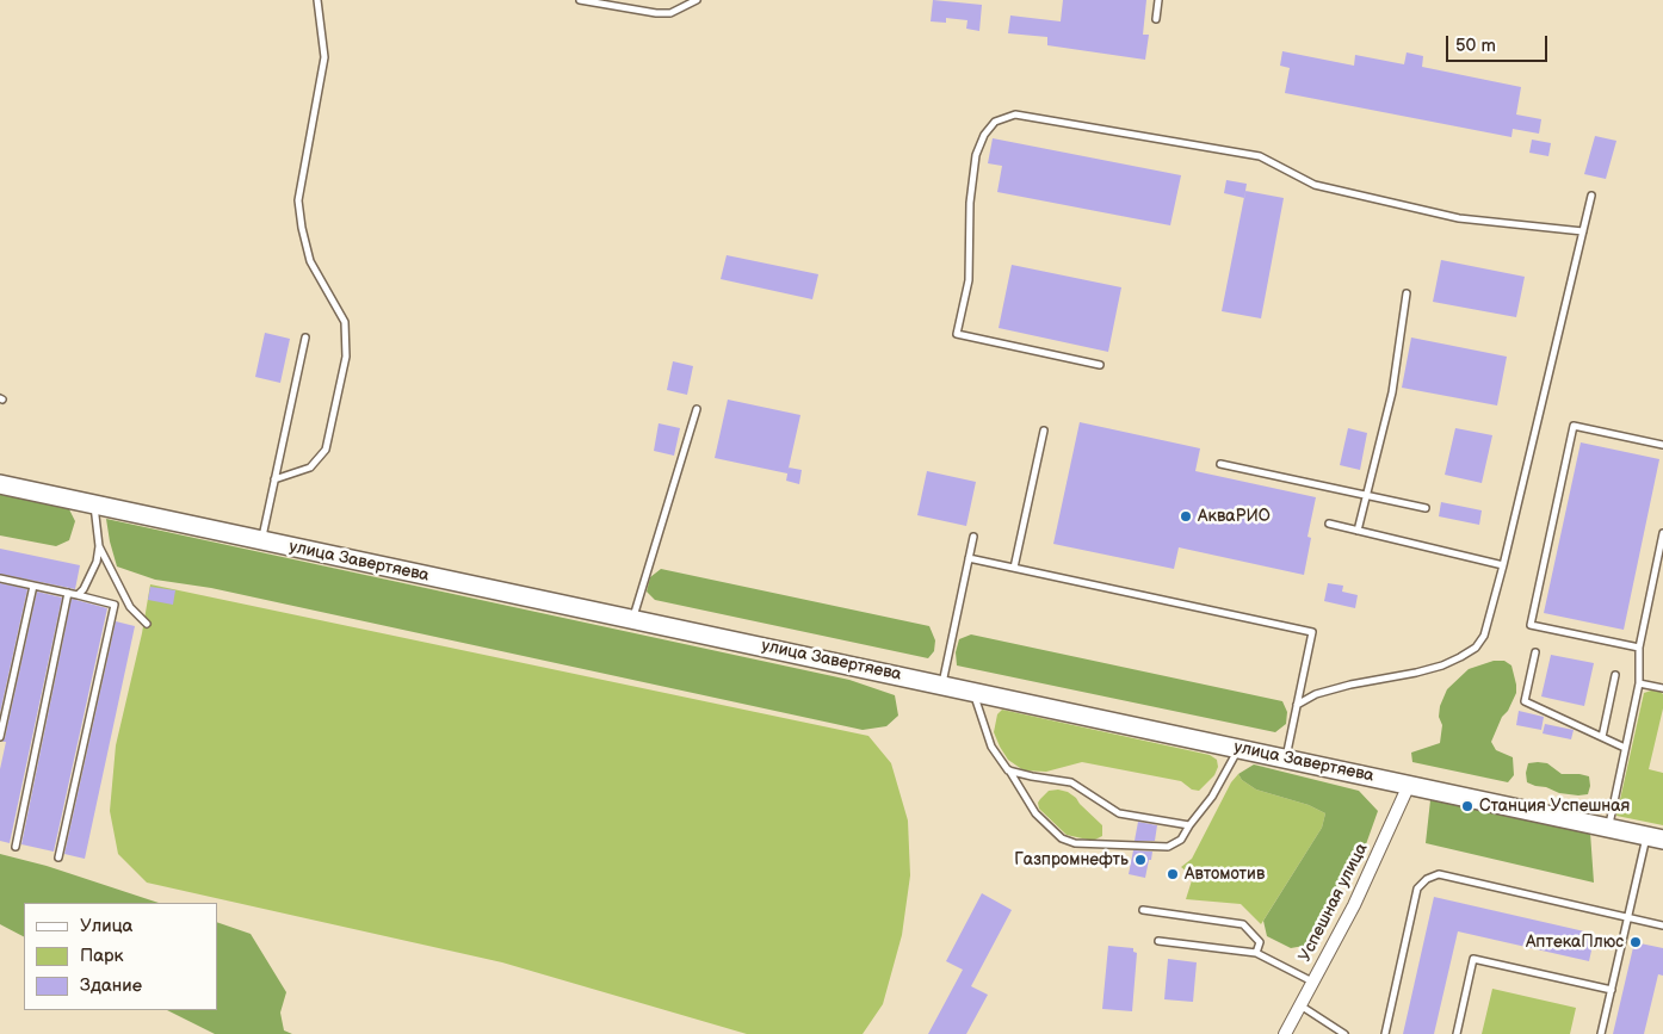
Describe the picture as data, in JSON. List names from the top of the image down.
{
  "streets": {
    "main road": ["улица Завертяева"],
    "street": ["Успешная улица"]
  },
  "crossings": [
    ["улица Завертяева", "Успешная улица"]
  ],
  "places": [
    "АкваРИО",
    "Станция Успешная",
    "Газпромнефть",
    "Автомотив",
    "АптекаПлюс"
  ],
  "legend": ["Улица", "Парк", "Здание"],
  "scale_bar": "50 m"
}
